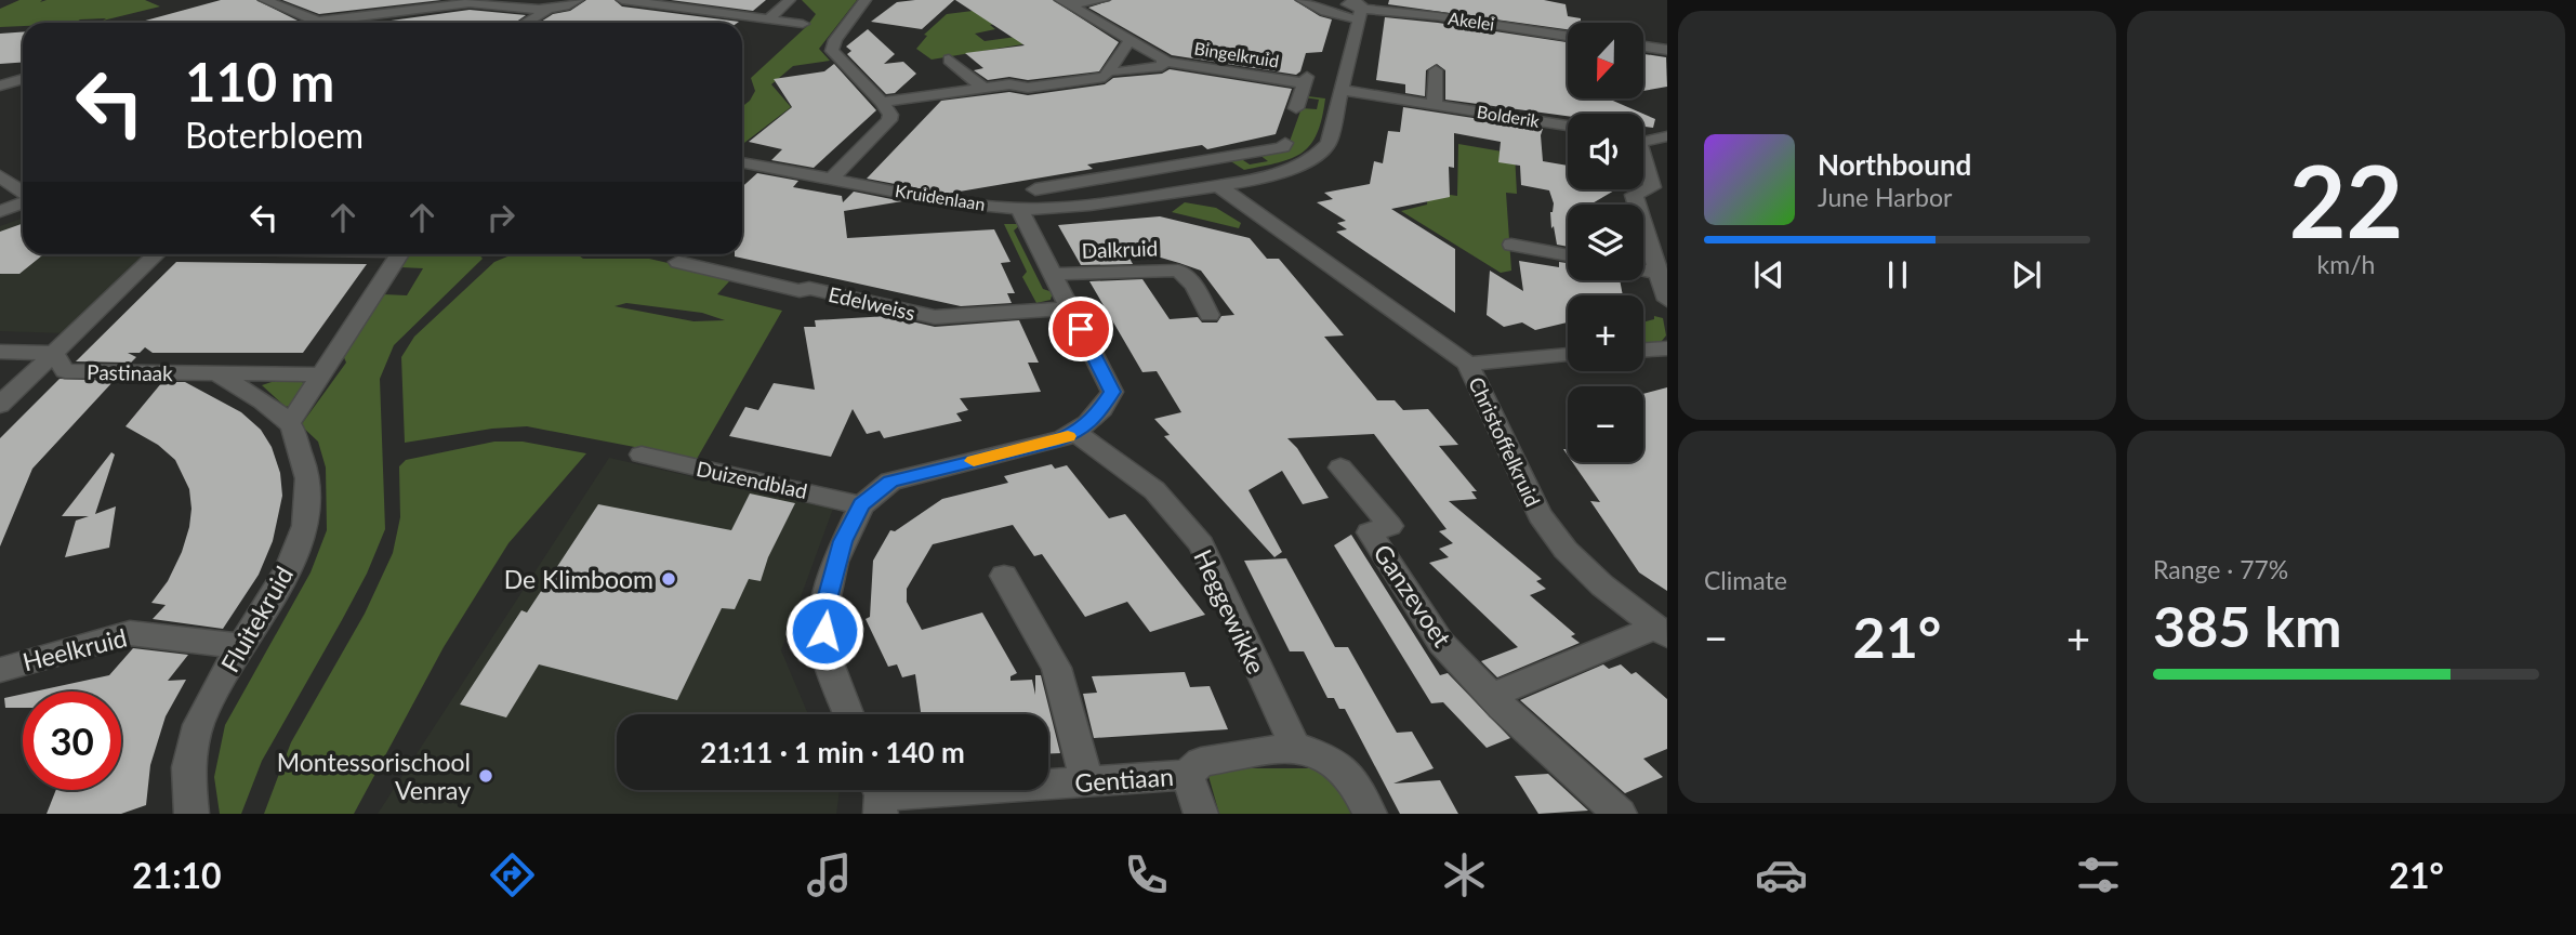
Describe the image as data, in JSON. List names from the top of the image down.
{
  "streets": {
    "street": [
      "Akelei",
      "Bingelkruid",
      "Bolderik",
      "Kruidenlaan",
      "Dalkruid",
      "Edelweiss",
      "Pastinaak",
      "Christoffelkruid",
      "Duizendblad",
      "Ganzevoet",
      "Heggewikke",
      "Fluitekruid",
      "Heelkruid",
      "Gentiaan"
    ]
  },
  "crossings": [
    ["Akelei", "Kruidenlaan"],
    ["Bingelkruid", "Bolderik"],
    ["Bingelkruid", "Kruidenlaan"],
    ["Bolderik", "Kruidenlaan"],
    ["Kruidenlaan", "Christoffelkruid"],
    ["Heggewikke", "Gentiaan"],
    ["Fluitekruid", "Heelkruid"]
  ],
  "places": ["De Klimboom", "Montessorischool Venray"],
  "north": "bottom",
  "page": {
    "tile": [
      ["22", "km/h"],
      "Climate",
      ["Range · 77%", "385 km"]
    ],
    "map_buttons": ["+", "−"],
    "turn": ["110 m", "Boterbloem"],
    "song": ["Northbound", "June Harbor"],
    "heat": ["−", "21°", "+"],
    "limit": "30",
    "trip": "21:11 · 1 min · 140 m",
    "tabs": ["21:10", "21°"]
  }
}
